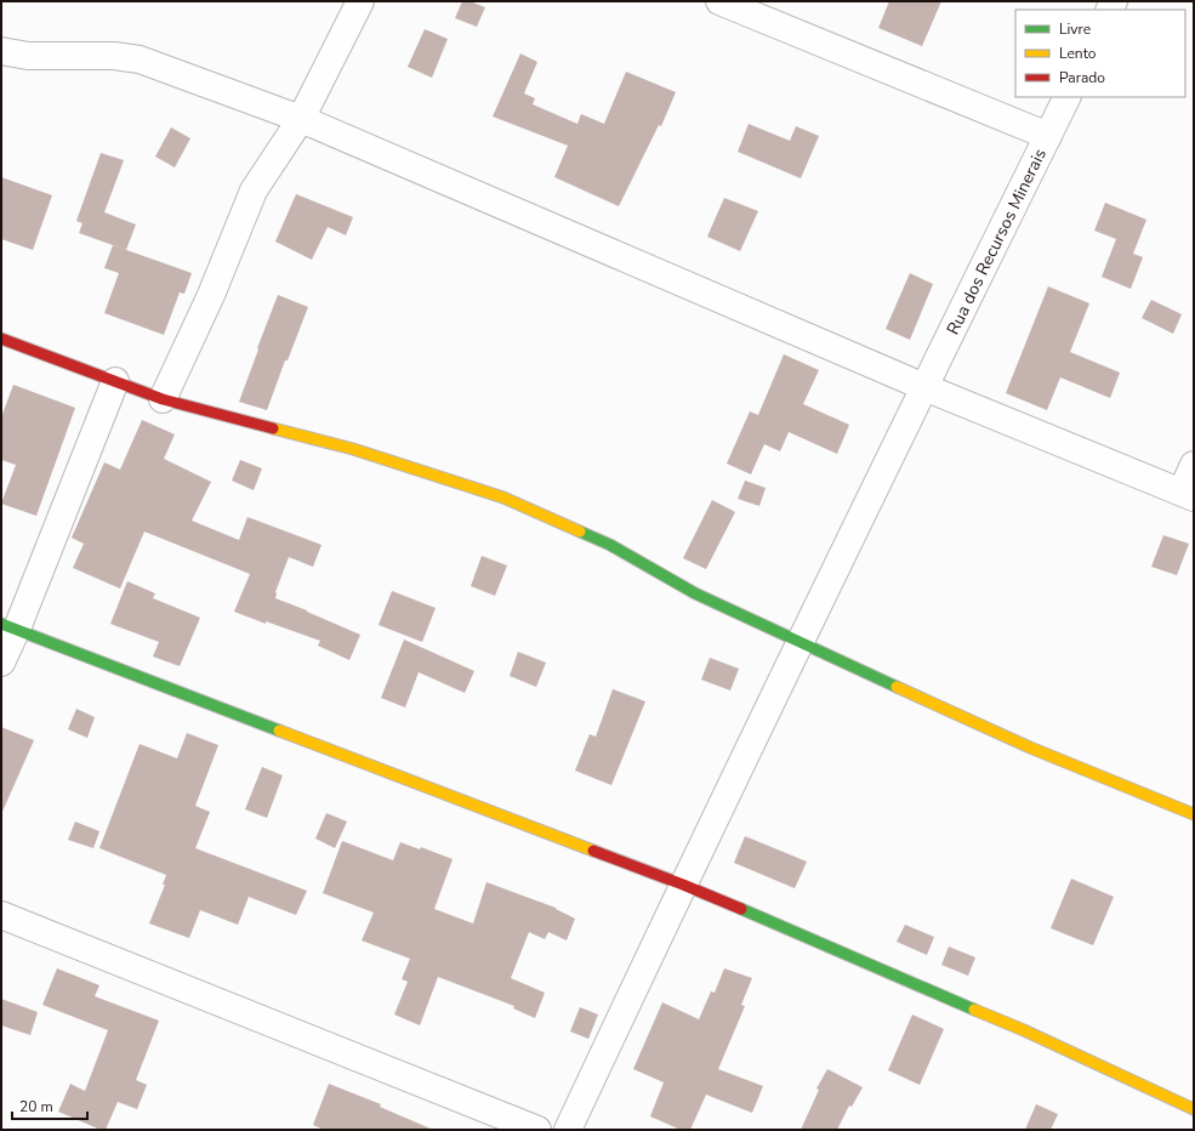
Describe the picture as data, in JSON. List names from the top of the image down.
{
  "streets": {
    "street": ["Rua dos Recursos Minerais"]
  },
  "legend": ["Livre", "Lento", "Parado"],
  "scale_bar": "20 m"
}
